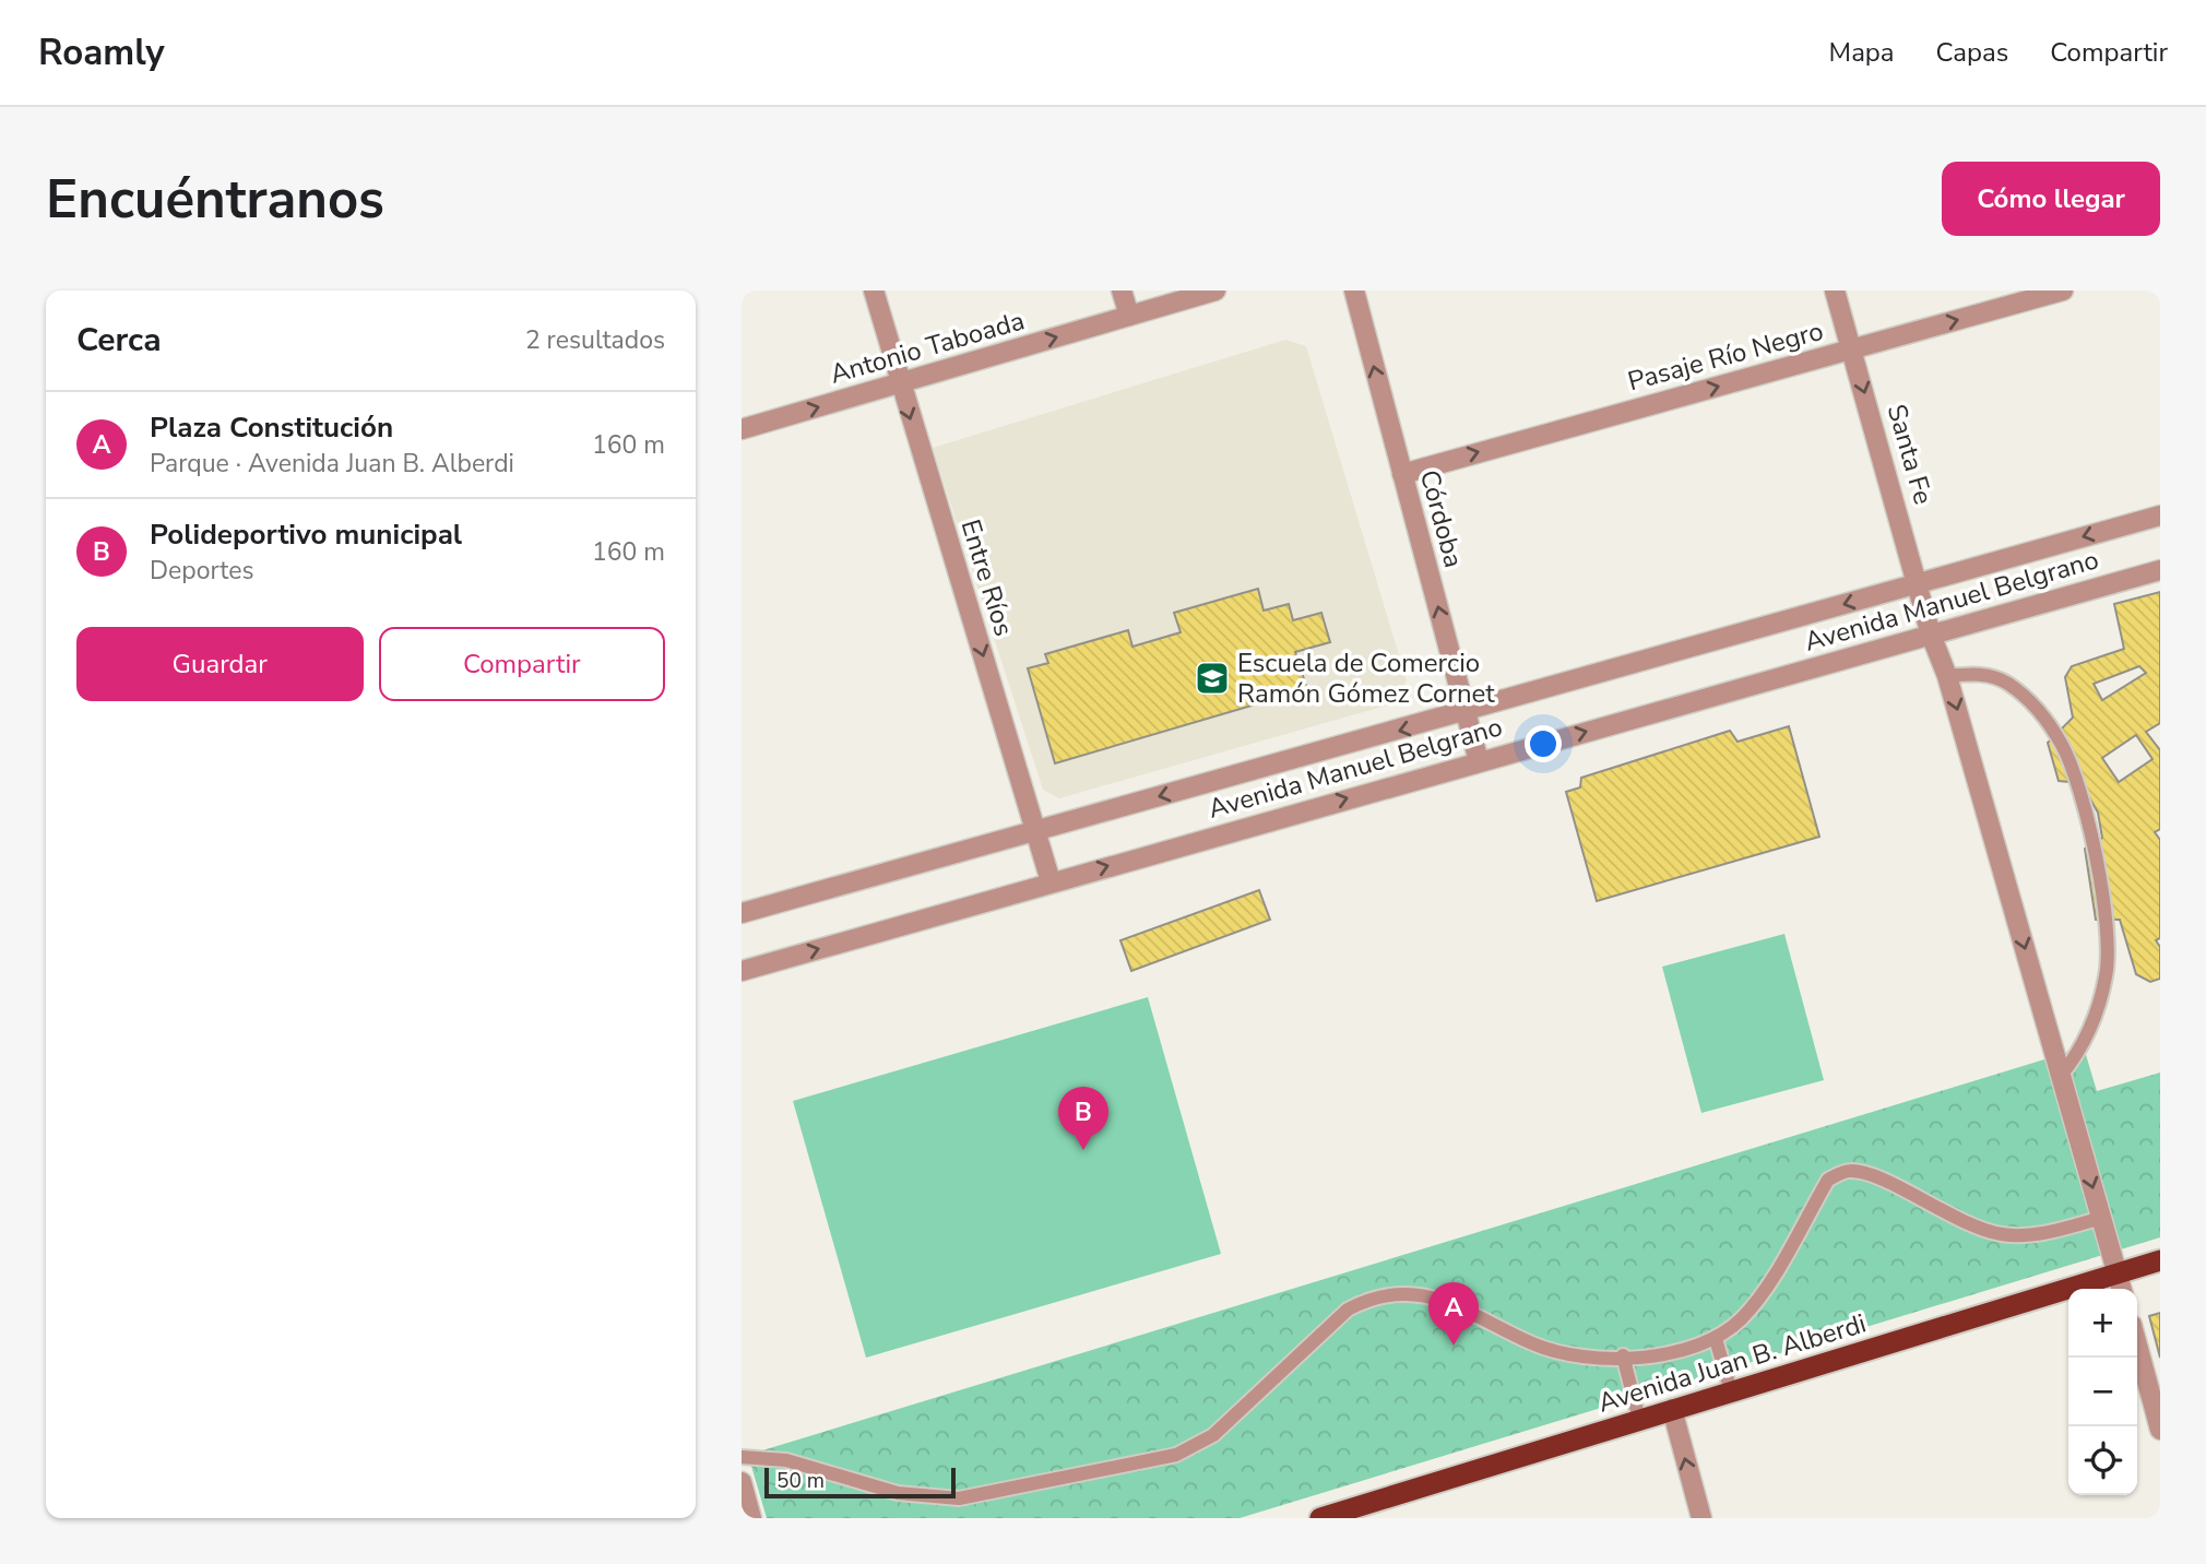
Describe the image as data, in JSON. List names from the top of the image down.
{
  "streets": {
    "highway": ["Avenida Juan B. Alberdi"],
    "street": [
      "Antonio Taboada",
      "Pasaje Río Negro",
      "Santa Fe",
      "Córdoba",
      "Entre Ríos",
      "Avenida Manuel Belgrano"
    ]
  },
  "crossings": [
    ["Antonio Taboada", "Entre Ríos"],
    ["Pasaje Río Negro", "Santa Fe"],
    ["Pasaje Río Negro", "Córdoba"],
    ["Santa Fe", "Avenida Manuel Belgrano"],
    ["Santa Fe", "Avenida Juan B. Alberdi"],
    ["Córdoba", "Avenida Manuel Belgrano"],
    ["Entre Ríos", "Avenida Manuel Belgrano"]
  ],
  "one_way": [
    "Antonio Taboada",
    "Pasaje Río Negro",
    "Santa Fe",
    "Córdoba",
    "Entre Ríos"
  ],
  "places": {
    "school or university": ["Escuela de Comercio Ramón Gómez Cornet"]
  },
  "scale_bar": "50 m",
  "page": {
    "header": "Roamly",
    "nav": ["Mapa", "Capas", "Compartir"],
    "buttons": [
      "Cómo llegar",
      ["Guardar", "Compartir"]
    ],
    "title": "Encuéntranos",
    "heading": ["Cerca", "2 resultados"],
    "list": [
      {
        "mark": "A",
        "name": "Plaza Constitución",
        "note": "Parque · Avenida Juan B. Alberdi",
        "value": "160 m"
      },
      {
        "mark": "B",
        "name": "Polideportivo municipal",
        "note": "Deportes",
        "value": "160 m"
      }
    ],
    "pins": ["B", "A"],
    "map_buttons": ["+", "−"],
    "scale": "50 m"
  }
}
